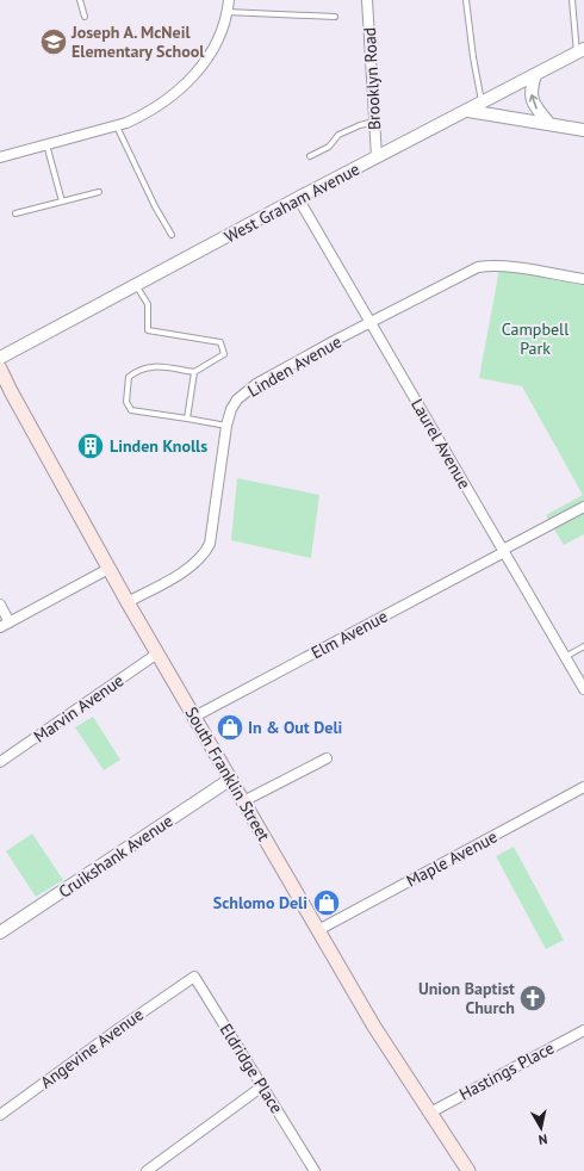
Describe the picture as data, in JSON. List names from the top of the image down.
{
  "streets": {
    "main road": ["South Franklin Street"],
    "street": [
      "Brooklyn Road",
      "West Graham Avenue",
      "Linden Avenue",
      "Laurel Avenue",
      "Elm Avenue",
      "Marvin Avenue",
      "Cruikshank Avenue",
      "Maple Avenue",
      "Angevine Avenue",
      "Eldridge Place",
      "Hastings Place"
    ]
  },
  "crossings": [
    ["Brooklyn Road", "West Graham Avenue"],
    ["West Graham Avenue", "Laurel Avenue"],
    ["Linden Avenue", "Laurel Avenue"],
    ["Linden Avenue", "South Franklin Street"],
    ["Laurel Avenue", "Elm Avenue"],
    ["Elm Avenue", "South Franklin Street"],
    ["Marvin Avenue", "South Franklin Street"],
    ["South Franklin Street", "Cruikshank Avenue"],
    ["South Franklin Street", "Maple Avenue"],
    ["South Franklin Street", "Hastings Place"],
    ["Angevine Avenue", "Eldridge Place"]
  ],
  "parks": ["Campbell Park"],
  "places": {
    "school or university": ["Joseph A. McNeil Elementary School"],
    "building": ["Linden Knolls"],
    "shop": ["In & Out Deli", "Schlomo Deli"],
    "church": ["Union Baptist Church"]
  },
  "north": "bottom"
}
